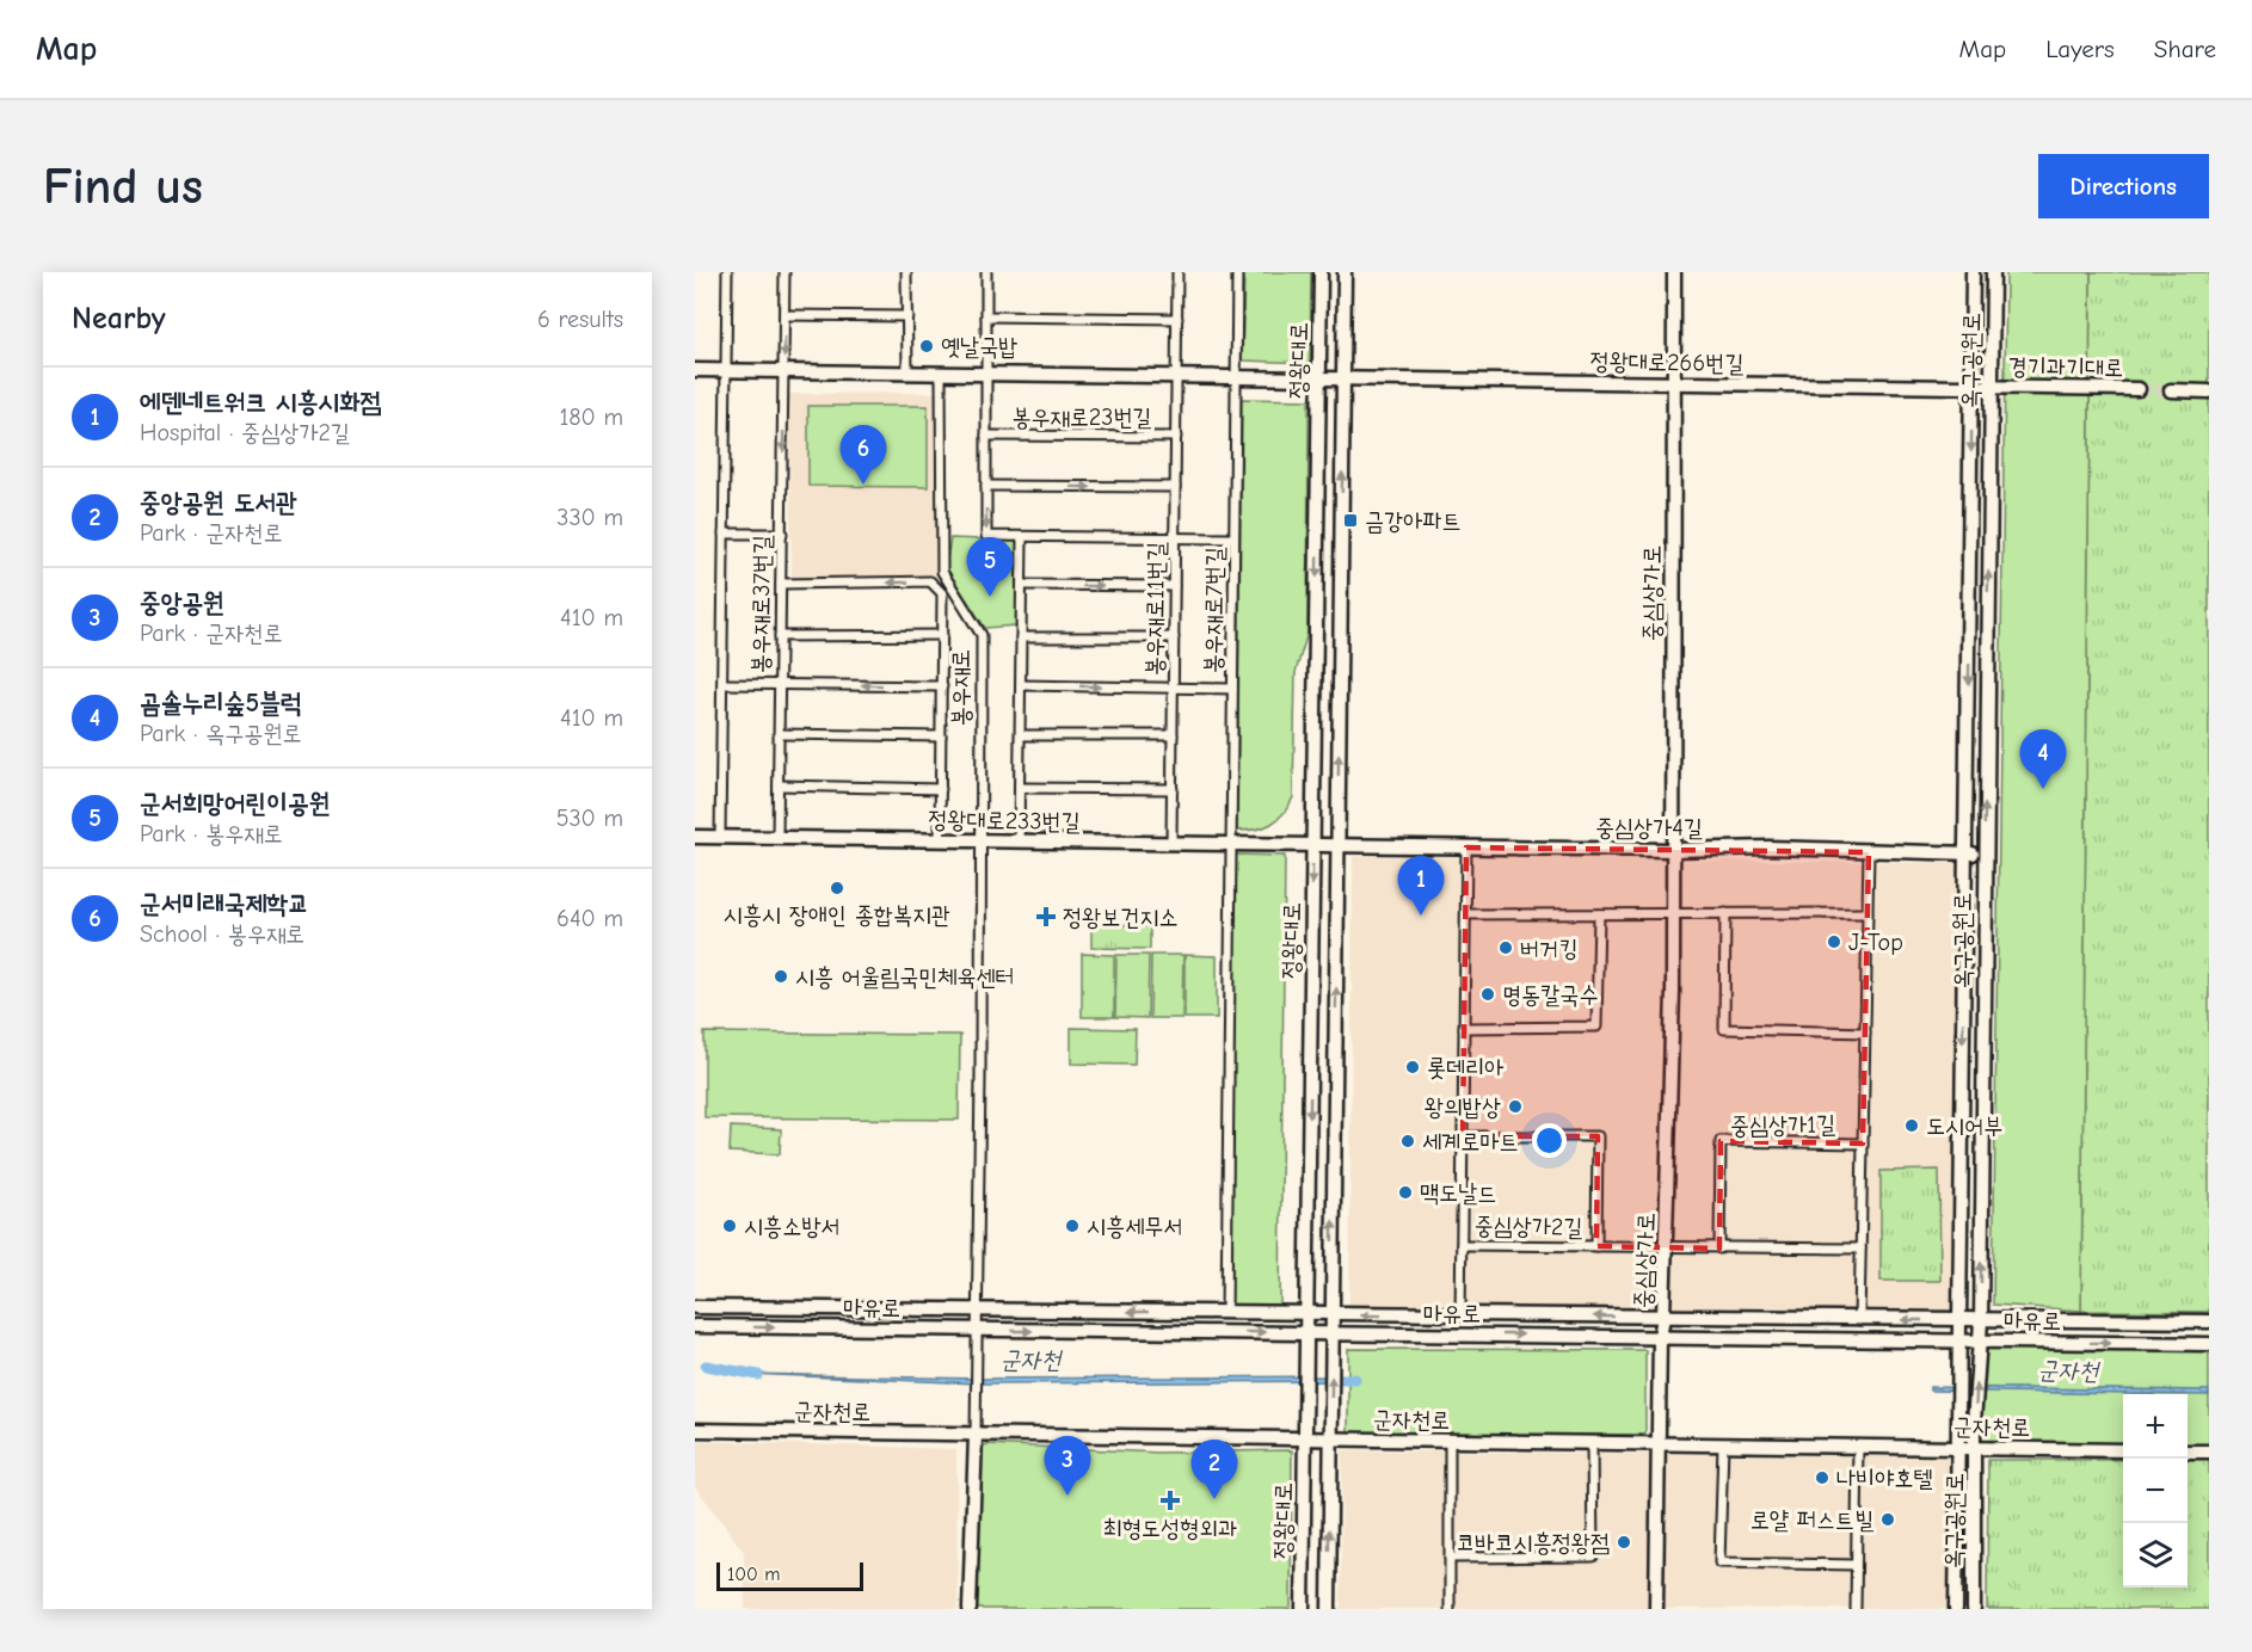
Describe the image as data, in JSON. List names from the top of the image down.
{
  "streets": {
    "street": [
      "정왕대로",
      "옥구공원로",
      "정왕대로266번길",
      "경기과기대로",
      "봉우재로23번길",
      "중심상가로",
      "봉우재로37번길",
      "봉우재로11번길",
      "봉우재로7번길",
      "봉우재로",
      "정왕대로233번길",
      "중심상가4길",
      "중심상가1길",
      "중심상가2길",
      "마유로",
      "군자천로"
    ]
  },
  "crossings": [
    ["정왕대로", "정왕대로266번길"],
    ["정왕대로", "정왕대로233번길"],
    ["정왕대로", "중심상가4길"],
    ["정왕대로", "마유로"],
    ["정왕대로", "군자천로"],
    ["옥구공원로", "정왕대로266번길"],
    ["옥구공원로", "경기과기대로"],
    ["옥구공원로", "중심상가4길"],
    ["옥구공원로", "마유로"],
    ["옥구공원로", "군자천로"],
    ["정왕대로266번길", "경기과기대로"],
    ["정왕대로266번길", "중심상가로"],
    ["봉우재로23번길", "봉우재로11번길"],
    ["봉우재로23번길", "봉우재로7번길"],
    ["중심상가로", "중심상가4길"],
    ["중심상가로", "중심상가2길"],
    ["중심상가로", "마유로"],
    ["중심상가로", "군자천로"],
    ["봉우재로37번길", "정왕대로233번길"],
    ["봉우재로11번길", "정왕대로233번길"],
    ["봉우재로7번길", "정왕대로233번길"],
    ["봉우재로7번길", "마유로"],
    ["봉우재로", "정왕대로233번길"],
    ["봉우재로", "마유로"],
    ["봉우재로", "군자천로"],
    ["정왕대로233번길", "중심상가4길"],
    ["중심상가4길", "중심상가1길"],
    ["중심상가4길", "중심상가2길"],
    ["중심상가1길", "마유로"],
    ["중심상가2길", "마유로"]
  ],
  "water": ["군자천"],
  "places": {
    "other": [
      "옛날국밥",
      "시흥시 장애인 종합복지관",
      "J-Top",
      "버거킹",
      "시흥 어울림국민체육센터",
      "명동칼국수",
      "롯데리아",
      "왕의밥상",
      "도시어부",
      "세계로마트",
      "맥도날드",
      "시흥소방서",
      "시흥세무서",
      "나비야호텔",
      "로얄 퍼스트빌",
      "코바코시흥정왕점"
    ],
    "transit": ["금강아파트"],
    "health": ["정왕보건지소", "최형도성형외과"]
  },
  "scale_bar": "100 m",
  "page": {
    "header": "Map",
    "nav": ["Map", "Layers", "Share"],
    "buttons": "Directions",
    "title": "Find us",
    "heading": ["Nearby", "6 results"],
    "list": [
      {
        "mark": "1",
        "name": "에덴네트워크 시흥시화점",
        "note": "Hospital · 중심상가2길",
        "value": "180 m"
      },
      {
        "mark": "2",
        "name": "중앙공원 도서관",
        "note": "Park · 군자천로",
        "value": "330 m"
      },
      {
        "mark": "3",
        "name": "중앙공원",
        "note": "Park · 군자천로",
        "value": "410 m"
      },
      {
        "mark": "4",
        "name": "곰솔누리숲5블럭",
        "note": "Park · 옥구공원로",
        "value": "410 m"
      },
      {
        "mark": "5",
        "name": "군서희망어린이공원",
        "note": "Park · 봉우재로",
        "value": "530 m"
      },
      {
        "mark": "6",
        "name": "군서미래국제학교",
        "note": "School · 봉우재로",
        "value": "640 m"
      }
    ],
    "pins": [
      "6",
      "5",
      "4",
      "1",
      "3",
      "2"
    ],
    "map_buttons": ["+", "−"],
    "scale": "100 m"
  }
}
